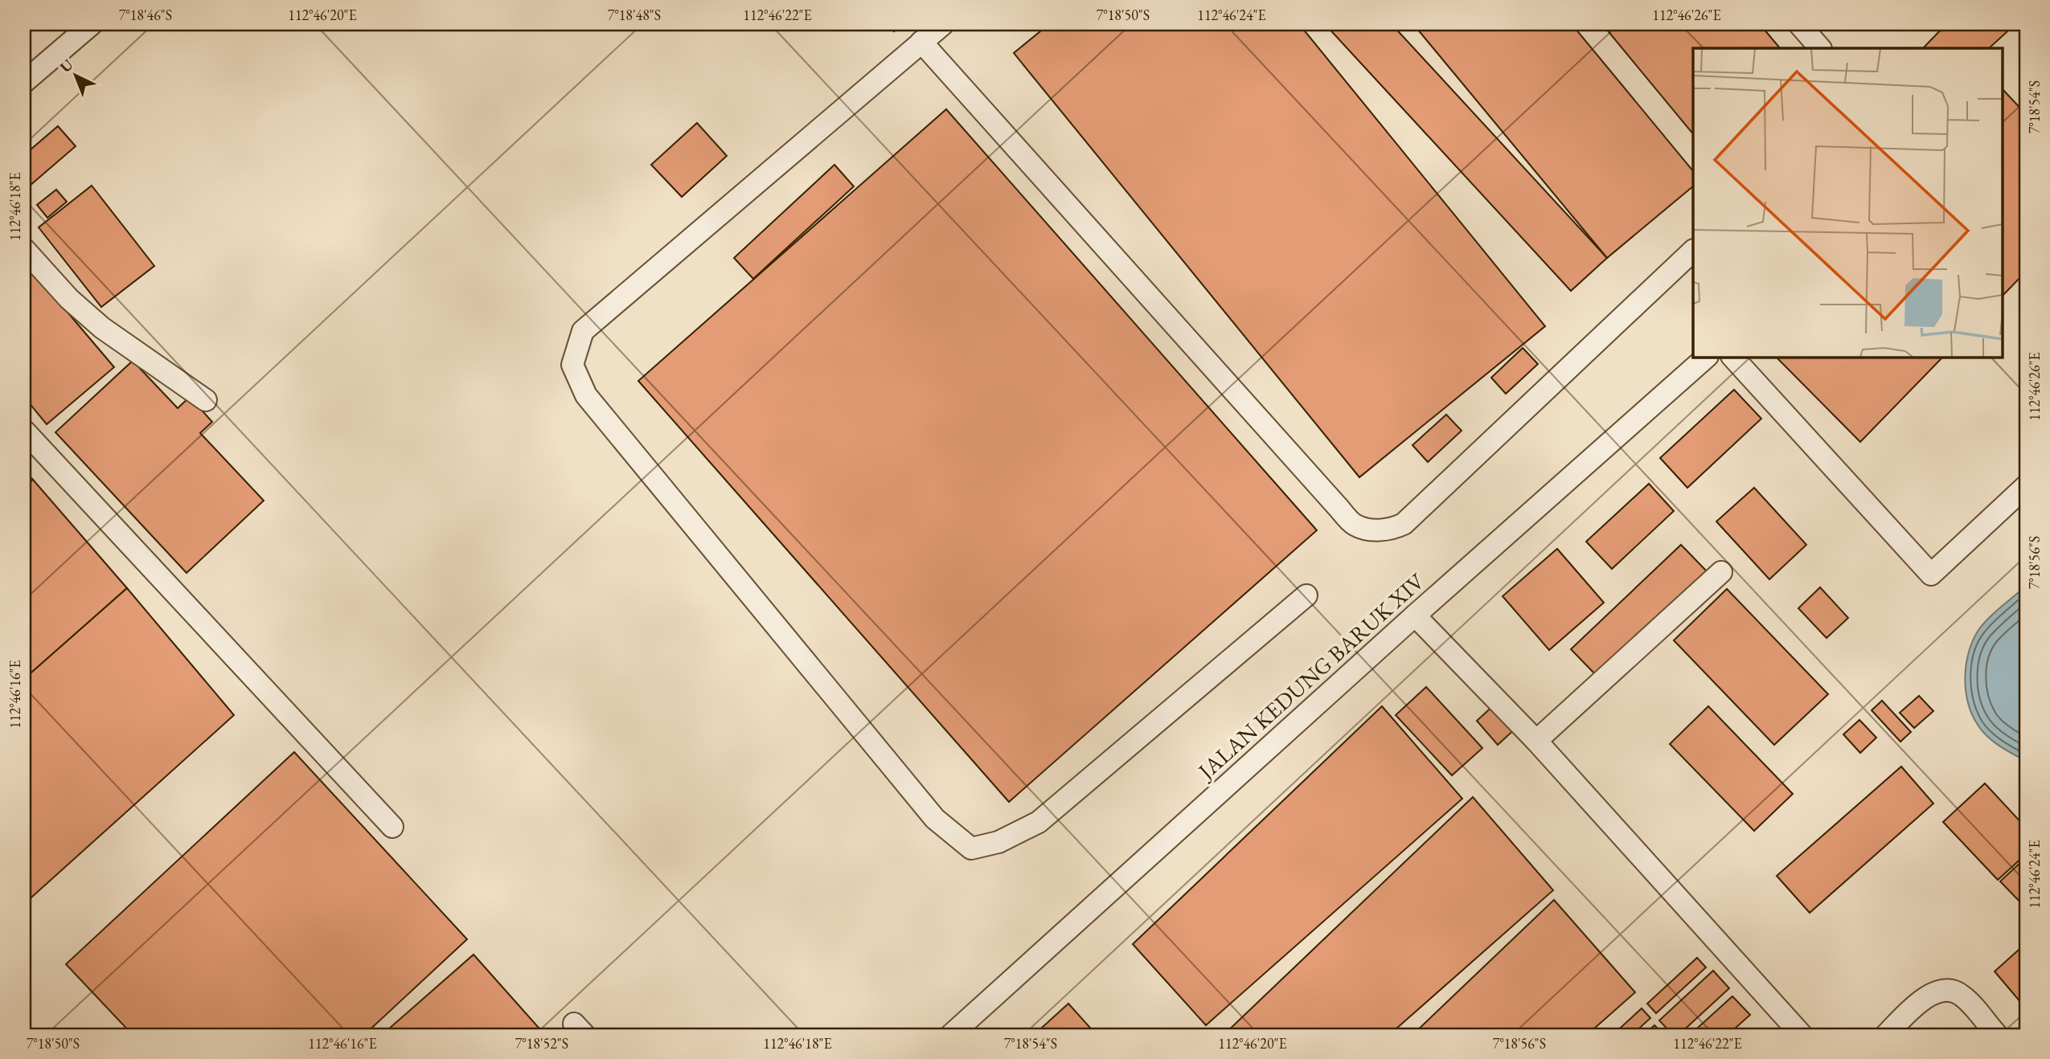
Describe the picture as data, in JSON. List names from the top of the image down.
{
  "streets": {
    "lane": ["JALAN KEDUNG BARUK XIV"]
  },
  "north": "top left",
  "coordinates": [
    "7°18'46\"S",
    "112°46'20\"E",
    "7°18'48\"S",
    "112°46'22\"E",
    "7°18'50\"S",
    "112°46'24\"E",
    "112°46'26\"E",
    "7°18'54\"S",
    "112°46'18\"E",
    "7°18'56\"S",
    "112°46'16\"E",
    "7°18'52\"S"
  ]
}
